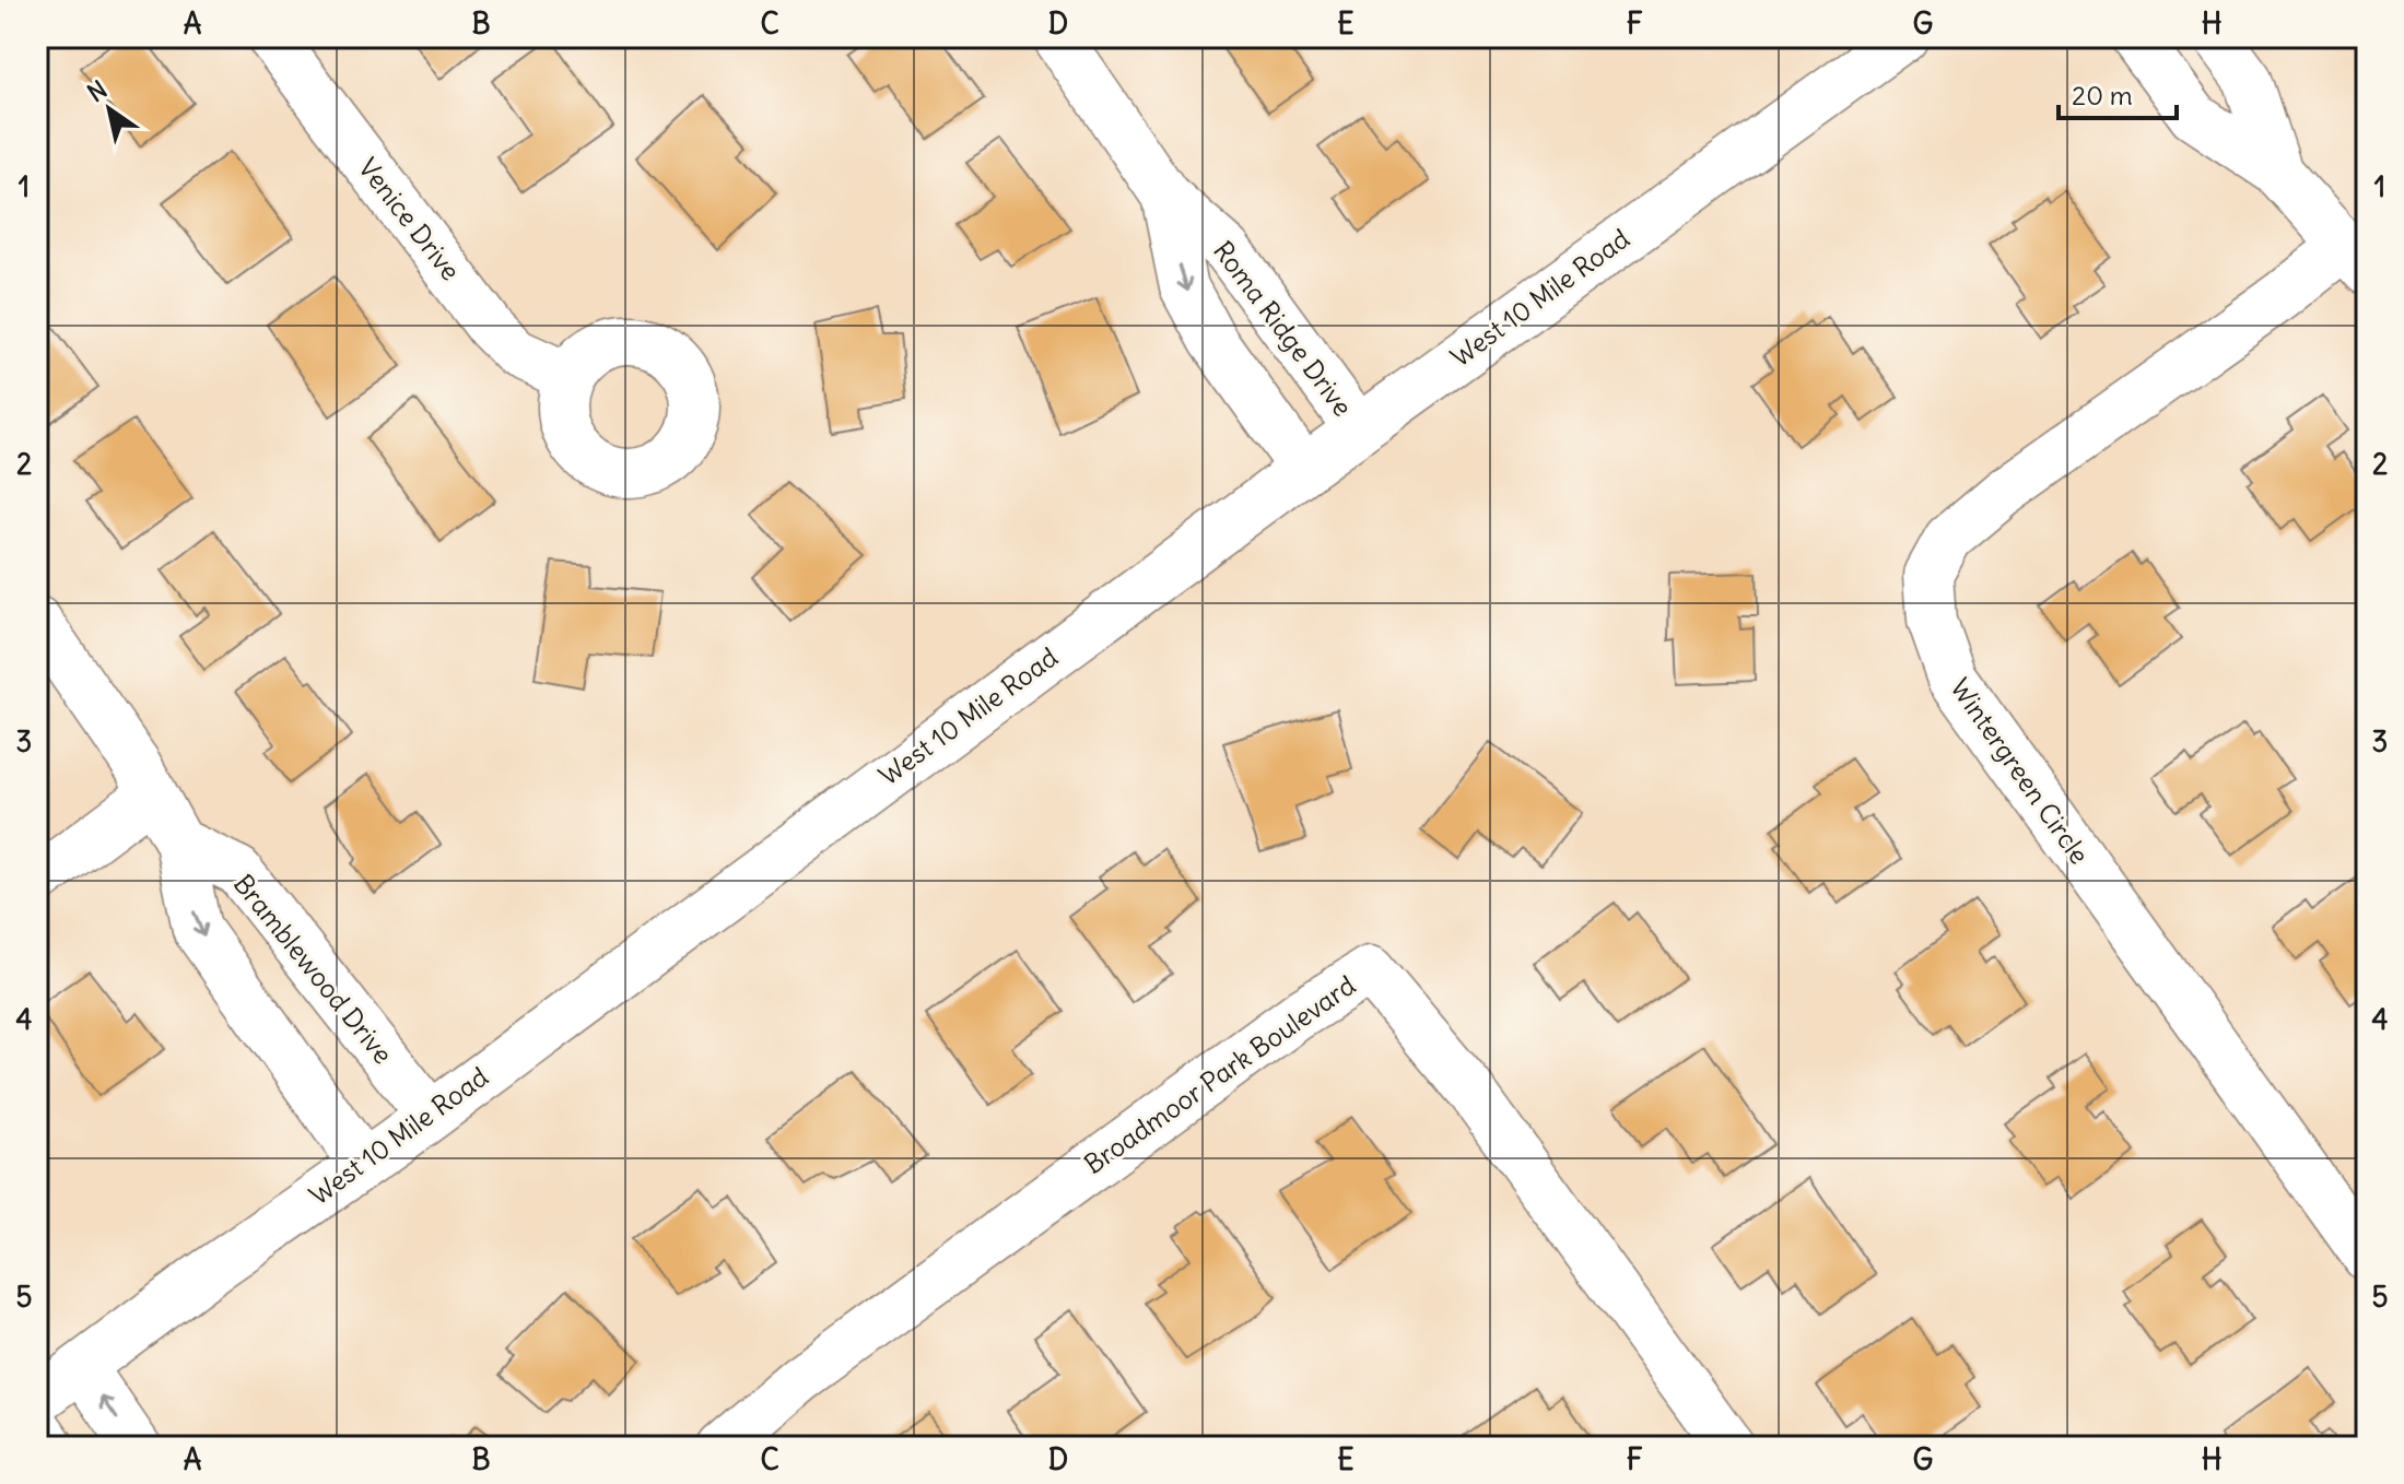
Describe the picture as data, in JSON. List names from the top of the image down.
{
  "streets": {
    "street": [
      "Venice Drive",
      "West 10 Mile Road",
      "Roma Ridge Drive",
      "Wintergreen Circle",
      "Bramblewood Drive",
      "Broadmoor Park Boulevard"
    ]
  },
  "crossings": [
    ["West 10 Mile Road", "Roma Ridge Drive"],
    ["West 10 Mile Road", "Bramblewood Drive"]
  ],
  "scale_bar": "20 m",
  "north": "top left",
  "grid": {
    "columns": [
      "A",
      "B",
      "C",
      "D",
      "E",
      "F",
      "G",
      "H"
    ],
    "rows": [
      "1",
      "2",
      "3",
      "4",
      "5"
    ]
  }
}
